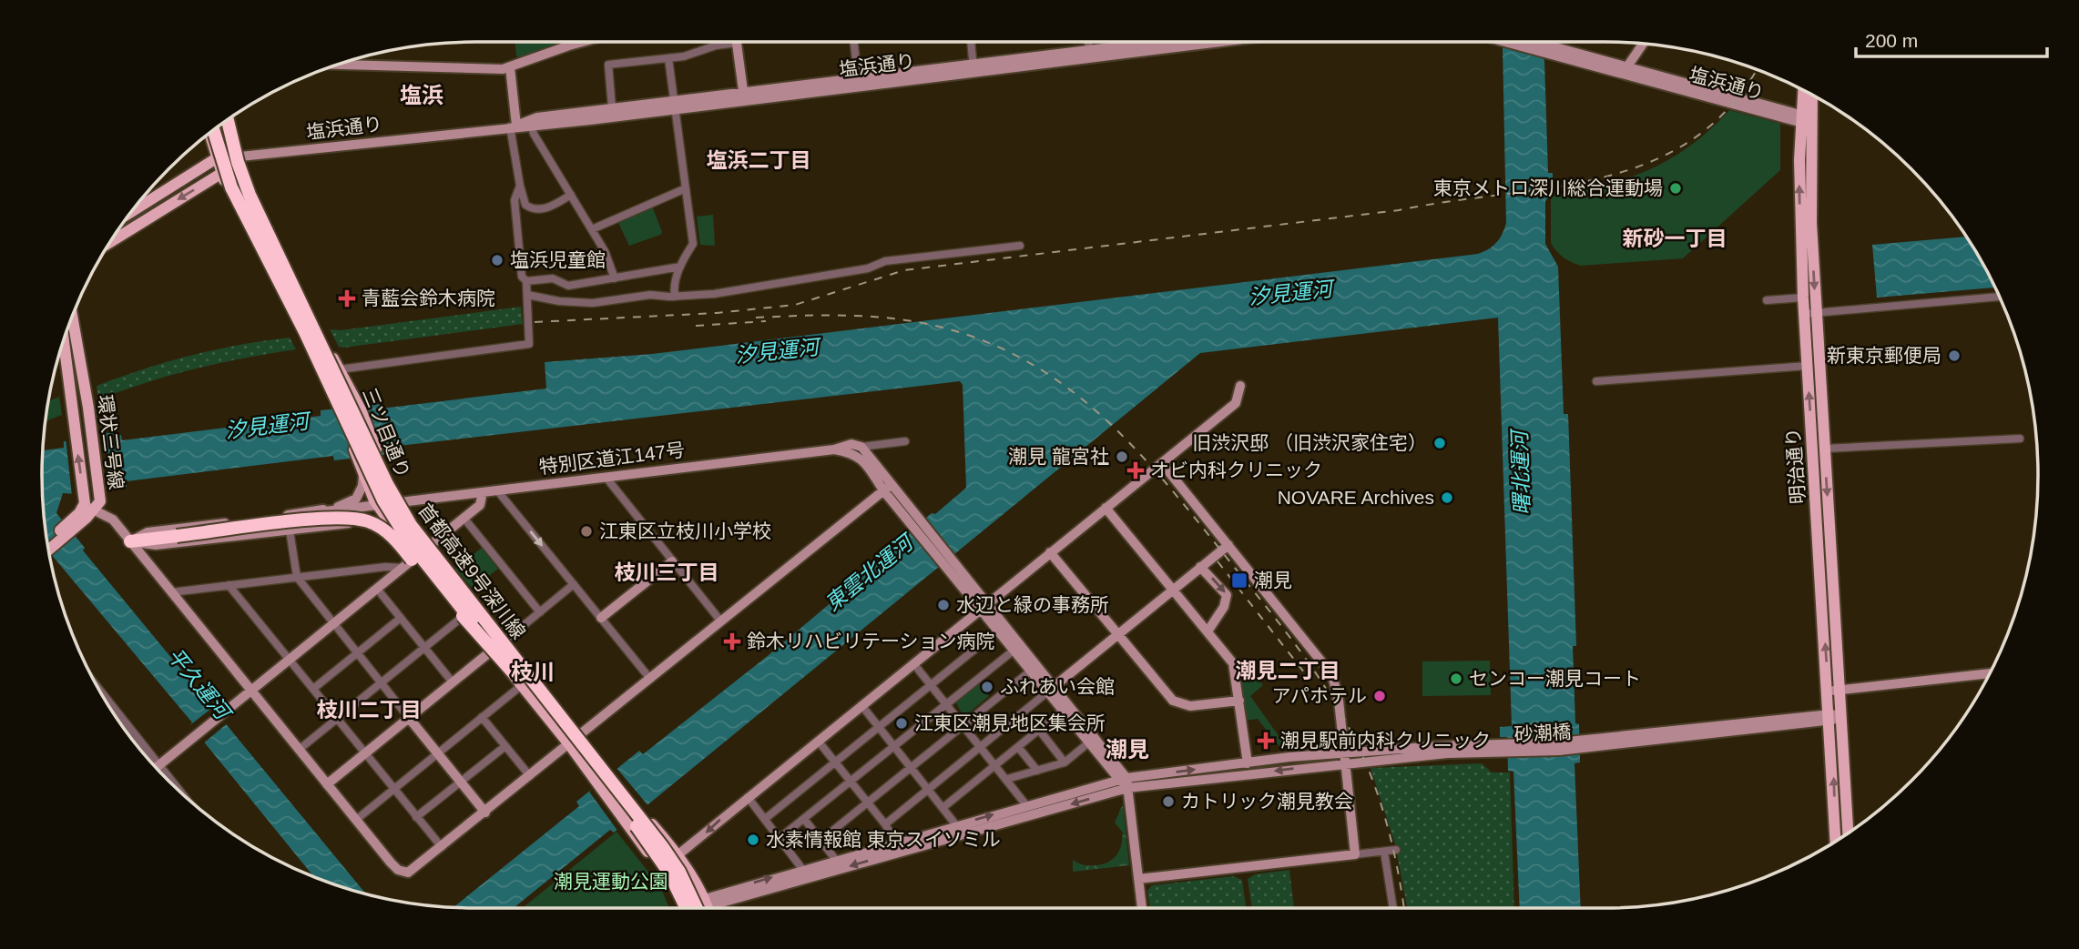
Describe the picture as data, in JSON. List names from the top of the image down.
{
  "streets": {
    "highway": ["首都高速9号深川線"],
    "main road": ["三ツ目通り", "環状三号線", "明治通り"],
    "street": ["塩浜通り", "特別区道江147号", "砂潮橋"]
  },
  "crossings": [
    ["塩浜通り", "三ツ目通り"],
    ["塩浜通り", "明治通り"],
    ["三ツ目通り", "特別区道江147号"],
    ["三ツ目通り", "首都高速9号深川線"],
    ["明治通り", "砂潮橋"]
  ],
  "districts": [
    "塩浜",
    "塩浜二丁目",
    "新砂一丁目",
    "枝川三丁目",
    "潮見二丁目",
    "枝川",
    "枝川二丁目",
    "潮見"
  ],
  "water": [
    "汐見運河",
    "曙北運河",
    "東雲北運河",
    "平久運河"
  ],
  "parks": ["潮見運動公園"],
  "places": {
    "other": [
      "東京メトロ深川総合運動場",
      "塩浜児童館",
      "新東京郵便局",
      "旧渋沢邸 （旧渋沢家住宅）",
      "潮見 龍宮社",
      "NOVARE Archives",
      "江東区立枝川小学校",
      "水辺と緑の事務所",
      "センコー潮見コート",
      "ふれあい会館",
      "アパホテル",
      "江東区潮見地区集会所",
      "カトリック潮見教会",
      "水素情報館 東京スイソミル"
    ],
    "health": [
      "青藍会鈴木病院",
      "オビ内科クリニック",
      "鈴木リハビリテーション病院",
      "潮見駅前内科クリニック"
    ],
    "transit": ["潮見"]
  },
  "scale_bar": "200 m"
}
